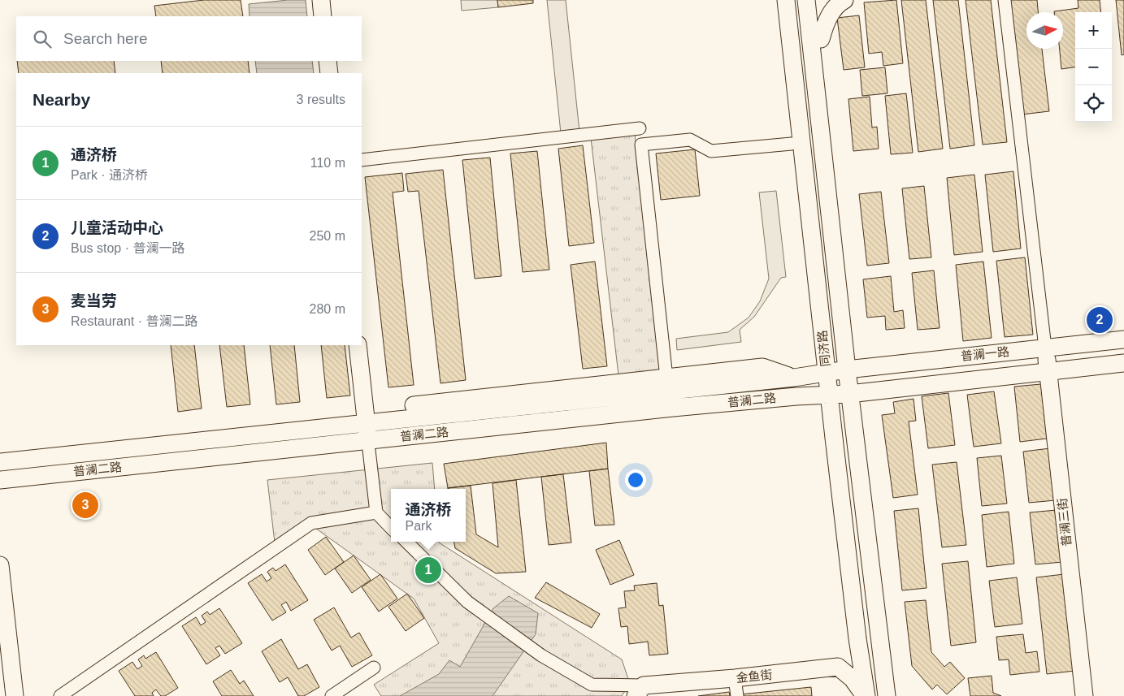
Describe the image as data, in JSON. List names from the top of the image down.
{
  "streets": {
    "main road": [
      "同济路",
      "普澜一路",
      "普澜二路",
      "普澜三街",
      "金鱼街"
    ]
  },
  "crossings": [
    ["同济路", "普澜一路"],
    ["同济路", "普澜二路"],
    ["同济路", "金鱼街"],
    ["普澜一路", "普澜二路"],
    ["普澜一路", "普澜三街"]
  ],
  "north": "right",
  "page": {
    "map_buttons": ["+", "−"],
    "search": "Search here",
    "heading": ["Nearby", "3 results"],
    "list": [
      {
        "mark": "1",
        "name": "通济桥",
        "note": "Park · 通济桥",
        "value": "110 m"
      },
      {
        "mark": "2",
        "name": "儿童活动中心",
        "note": "Bus stop · 普澜一路",
        "value": "250 m"
      },
      {
        "mark": "3",
        "name": "麦当劳",
        "note": "Restaurant · 普澜二路",
        "value": "280 m"
      }
    ],
    "pins": ["2", "3", "1"],
    "popup": ["通济桥", "Park"]
  }
}
